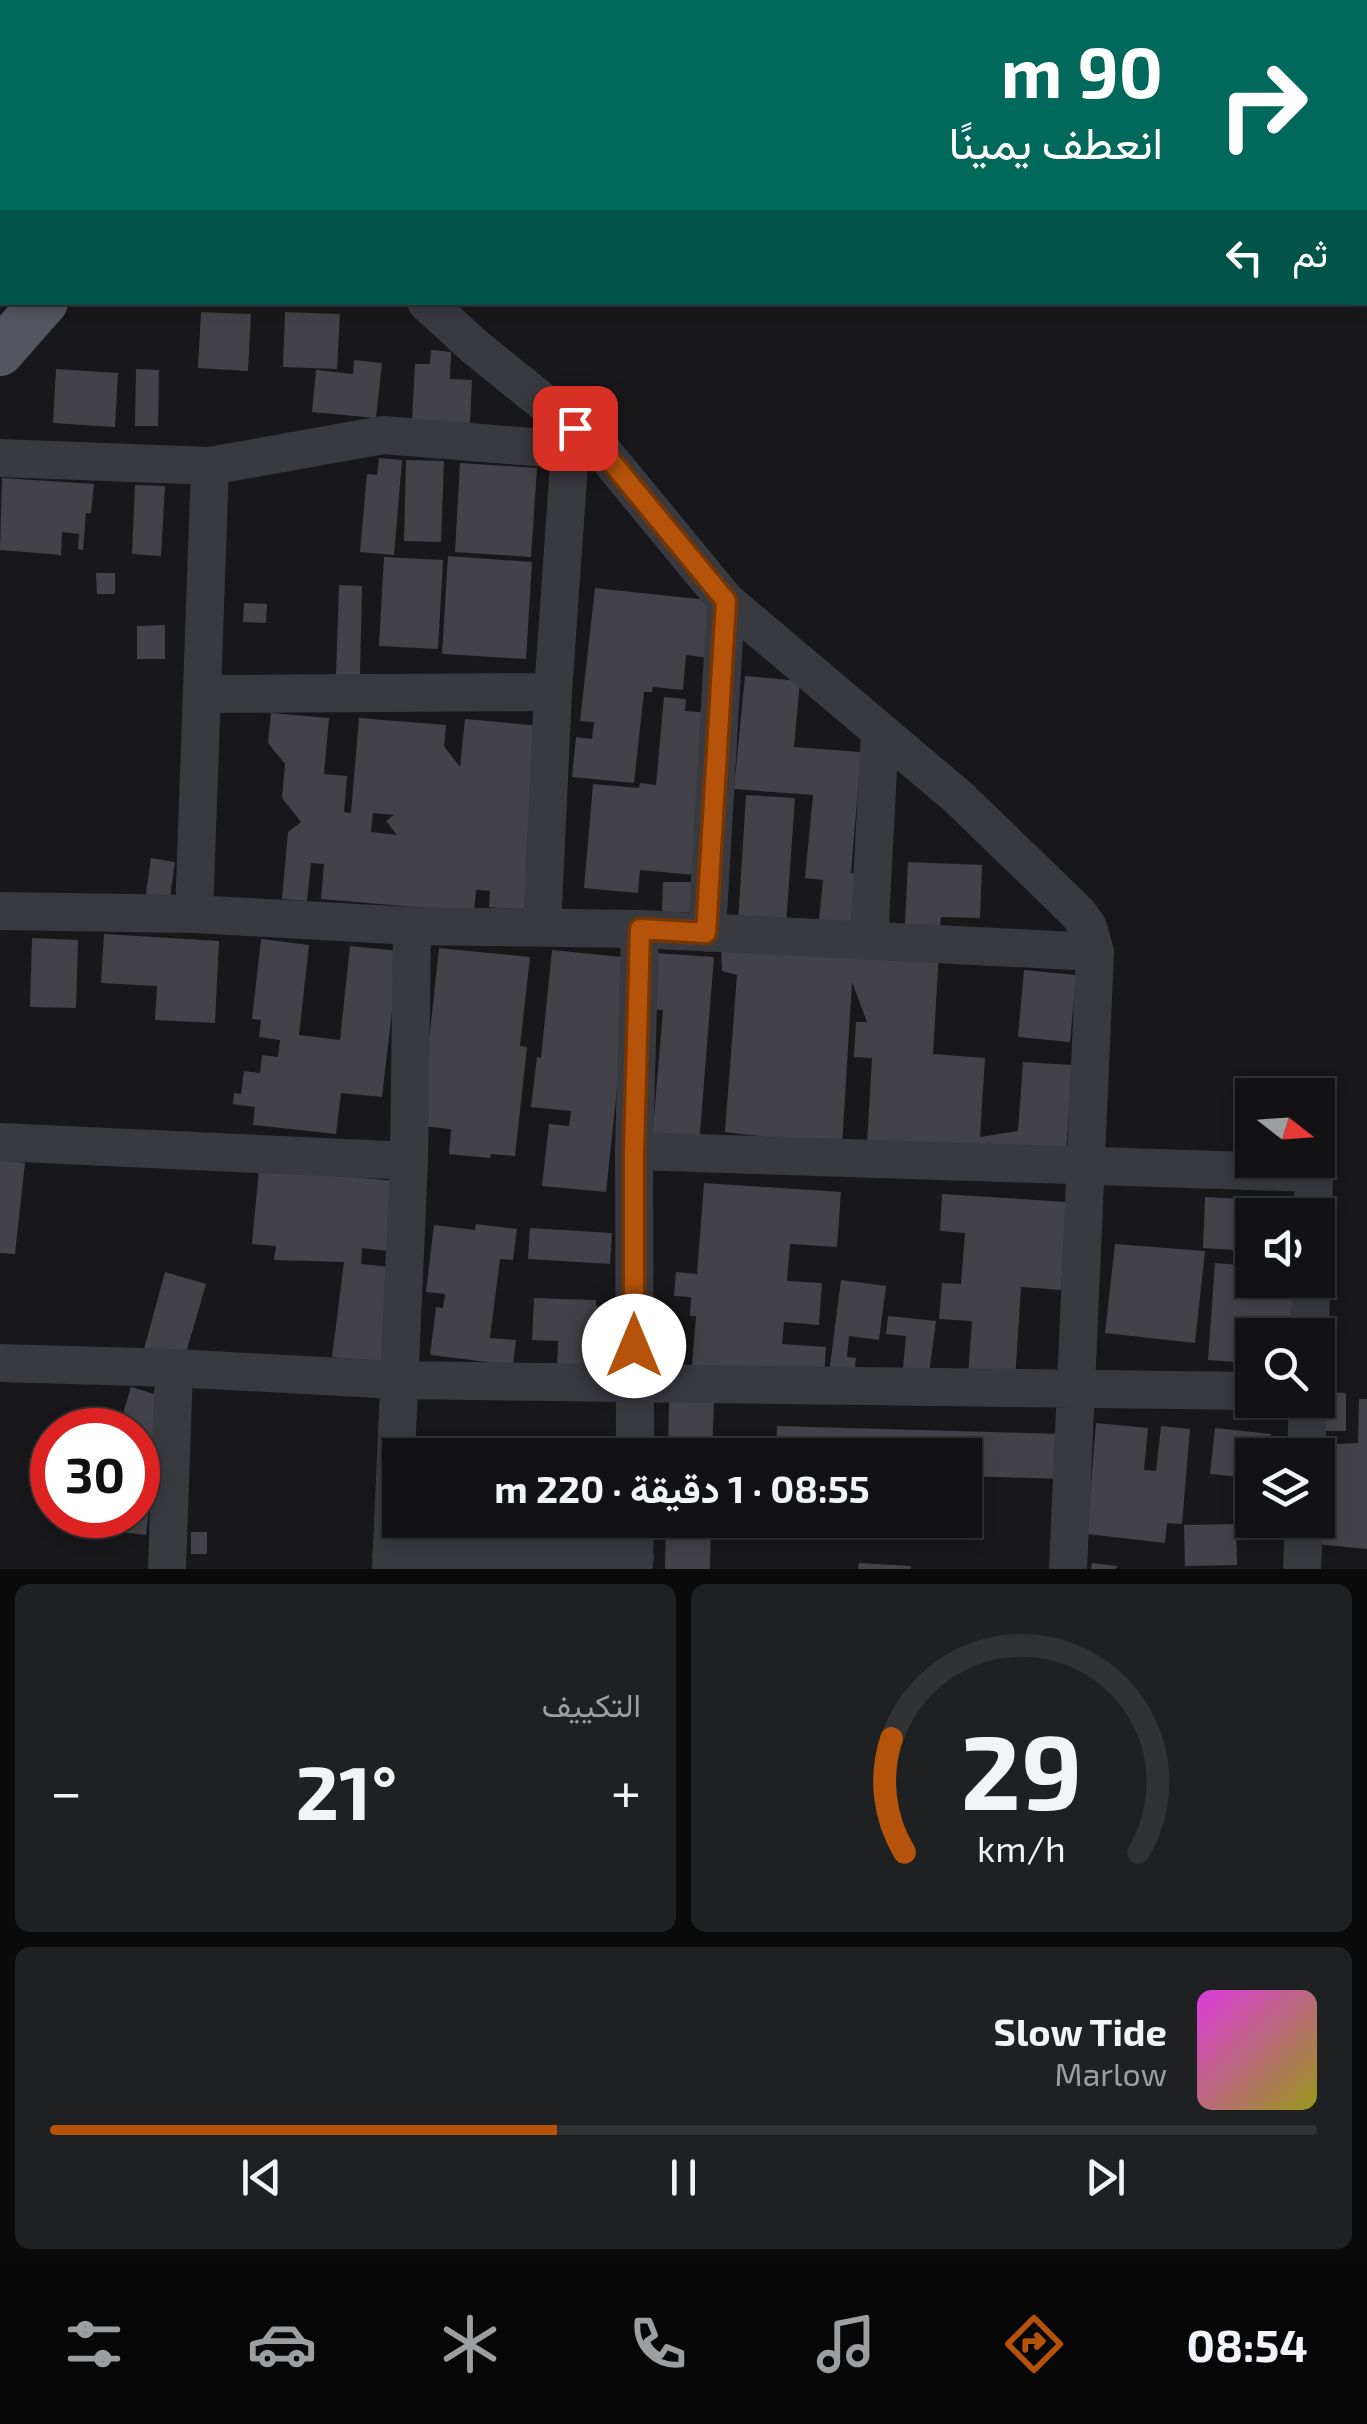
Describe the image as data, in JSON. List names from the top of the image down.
{
  "north": "right",
  "page": {
    "turn": ["90 m", "انعطف يمينًا"],
    "then": "ثم",
    "limit": "30",
    "trip": "08:55 · 1 دقيقة · 220 m",
    "tile": "التكييف",
    "heat": ["−", "21°", "+"],
    "song": ["Slow Tide", "Marlow"],
    "tabs": "08:54",
    "gauge": ["29", "km/h"]
  }
}
